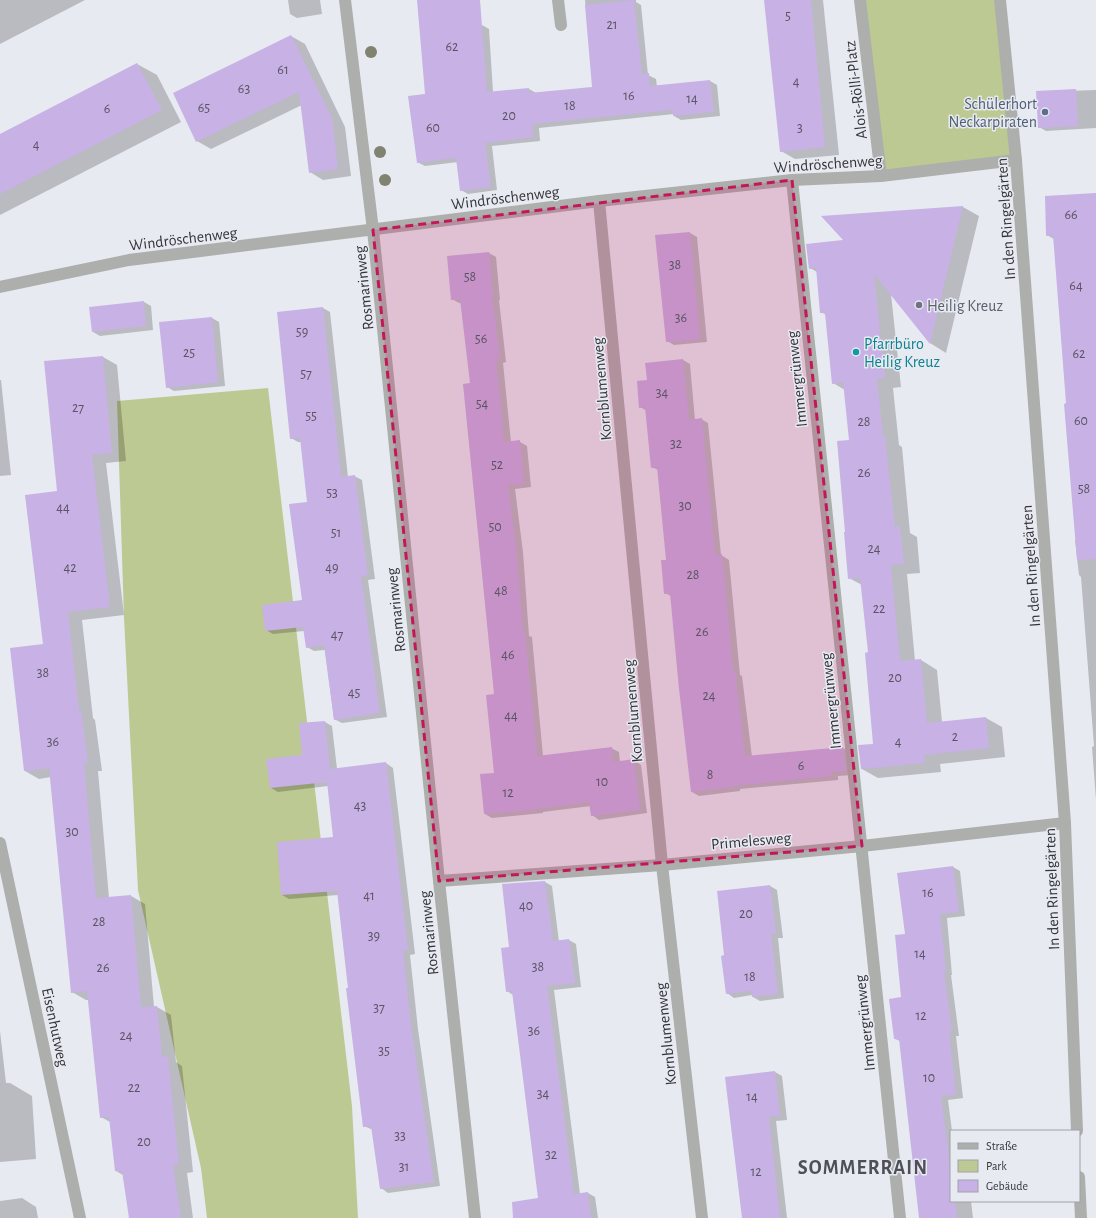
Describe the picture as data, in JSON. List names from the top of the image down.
{
  "streets": {
    "street": [
      "Alois-Rölli-Platz",
      "Windröschenweg",
      "In den Ringelgärten",
      "Rosmarinweg",
      "Immergrünweg",
      "Kornblumenweg",
      "Primelesweg",
      "Eisenhutweg"
    ]
  },
  "crossings": [
    ["Alois-Rölli-Platz", "Windröschenweg"],
    ["Windröschenweg", "In den Ringelgärten"],
    ["Windröschenweg", "Rosmarinweg"],
    ["Windröschenweg", "Immergrünweg"],
    ["Windröschenweg", "Kornblumenweg"],
    ["In den Ringelgärten", "Primelesweg"],
    ["Rosmarinweg", "Primelesweg"],
    ["Immergrünweg", "Primelesweg"],
    ["Kornblumenweg", "Primelesweg"]
  ],
  "districts": ["SOMMERRAIN"],
  "places": ["Schülerhort Neckarpiraten", "Heilig Kreuz", "Pfarrbüro Heilig Kreuz"],
  "house_numbers": [
    "5",
    "21",
    "62",
    "61",
    "4",
    "63",
    "16",
    "14",
    "18",
    "65",
    "6",
    "20",
    "60",
    "3",
    "4",
    "66",
    "38",
    "58",
    "64",
    "36",
    "59",
    "56",
    "25",
    "62",
    "57",
    "34",
    "54",
    "27",
    "55",
    "60",
    "28",
    "32",
    "52",
    "26",
    "58",
    "53",
    "30",
    "44",
    "50",
    "51",
    "24",
    "42",
    "49",
    "28",
    "48",
    "22",
    "26",
    "47",
    "46",
    "38",
    "20",
    "45",
    "24",
    "44",
    "2",
    "36",
    "4",
    "6",
    "8",
    "10",
    "12",
    "43",
    "30",
    "16",
    "41",
    "40",
    "20",
    "28",
    "39",
    "14",
    "38",
    "26",
    "18",
    "37",
    "12",
    "36",
    "24",
    "35",
    "10",
    "22",
    "34",
    "14",
    "33",
    "20",
    "32",
    "31",
    "12"
  ],
  "legend": ["Straße", "Park", "Gebäude"]
}
